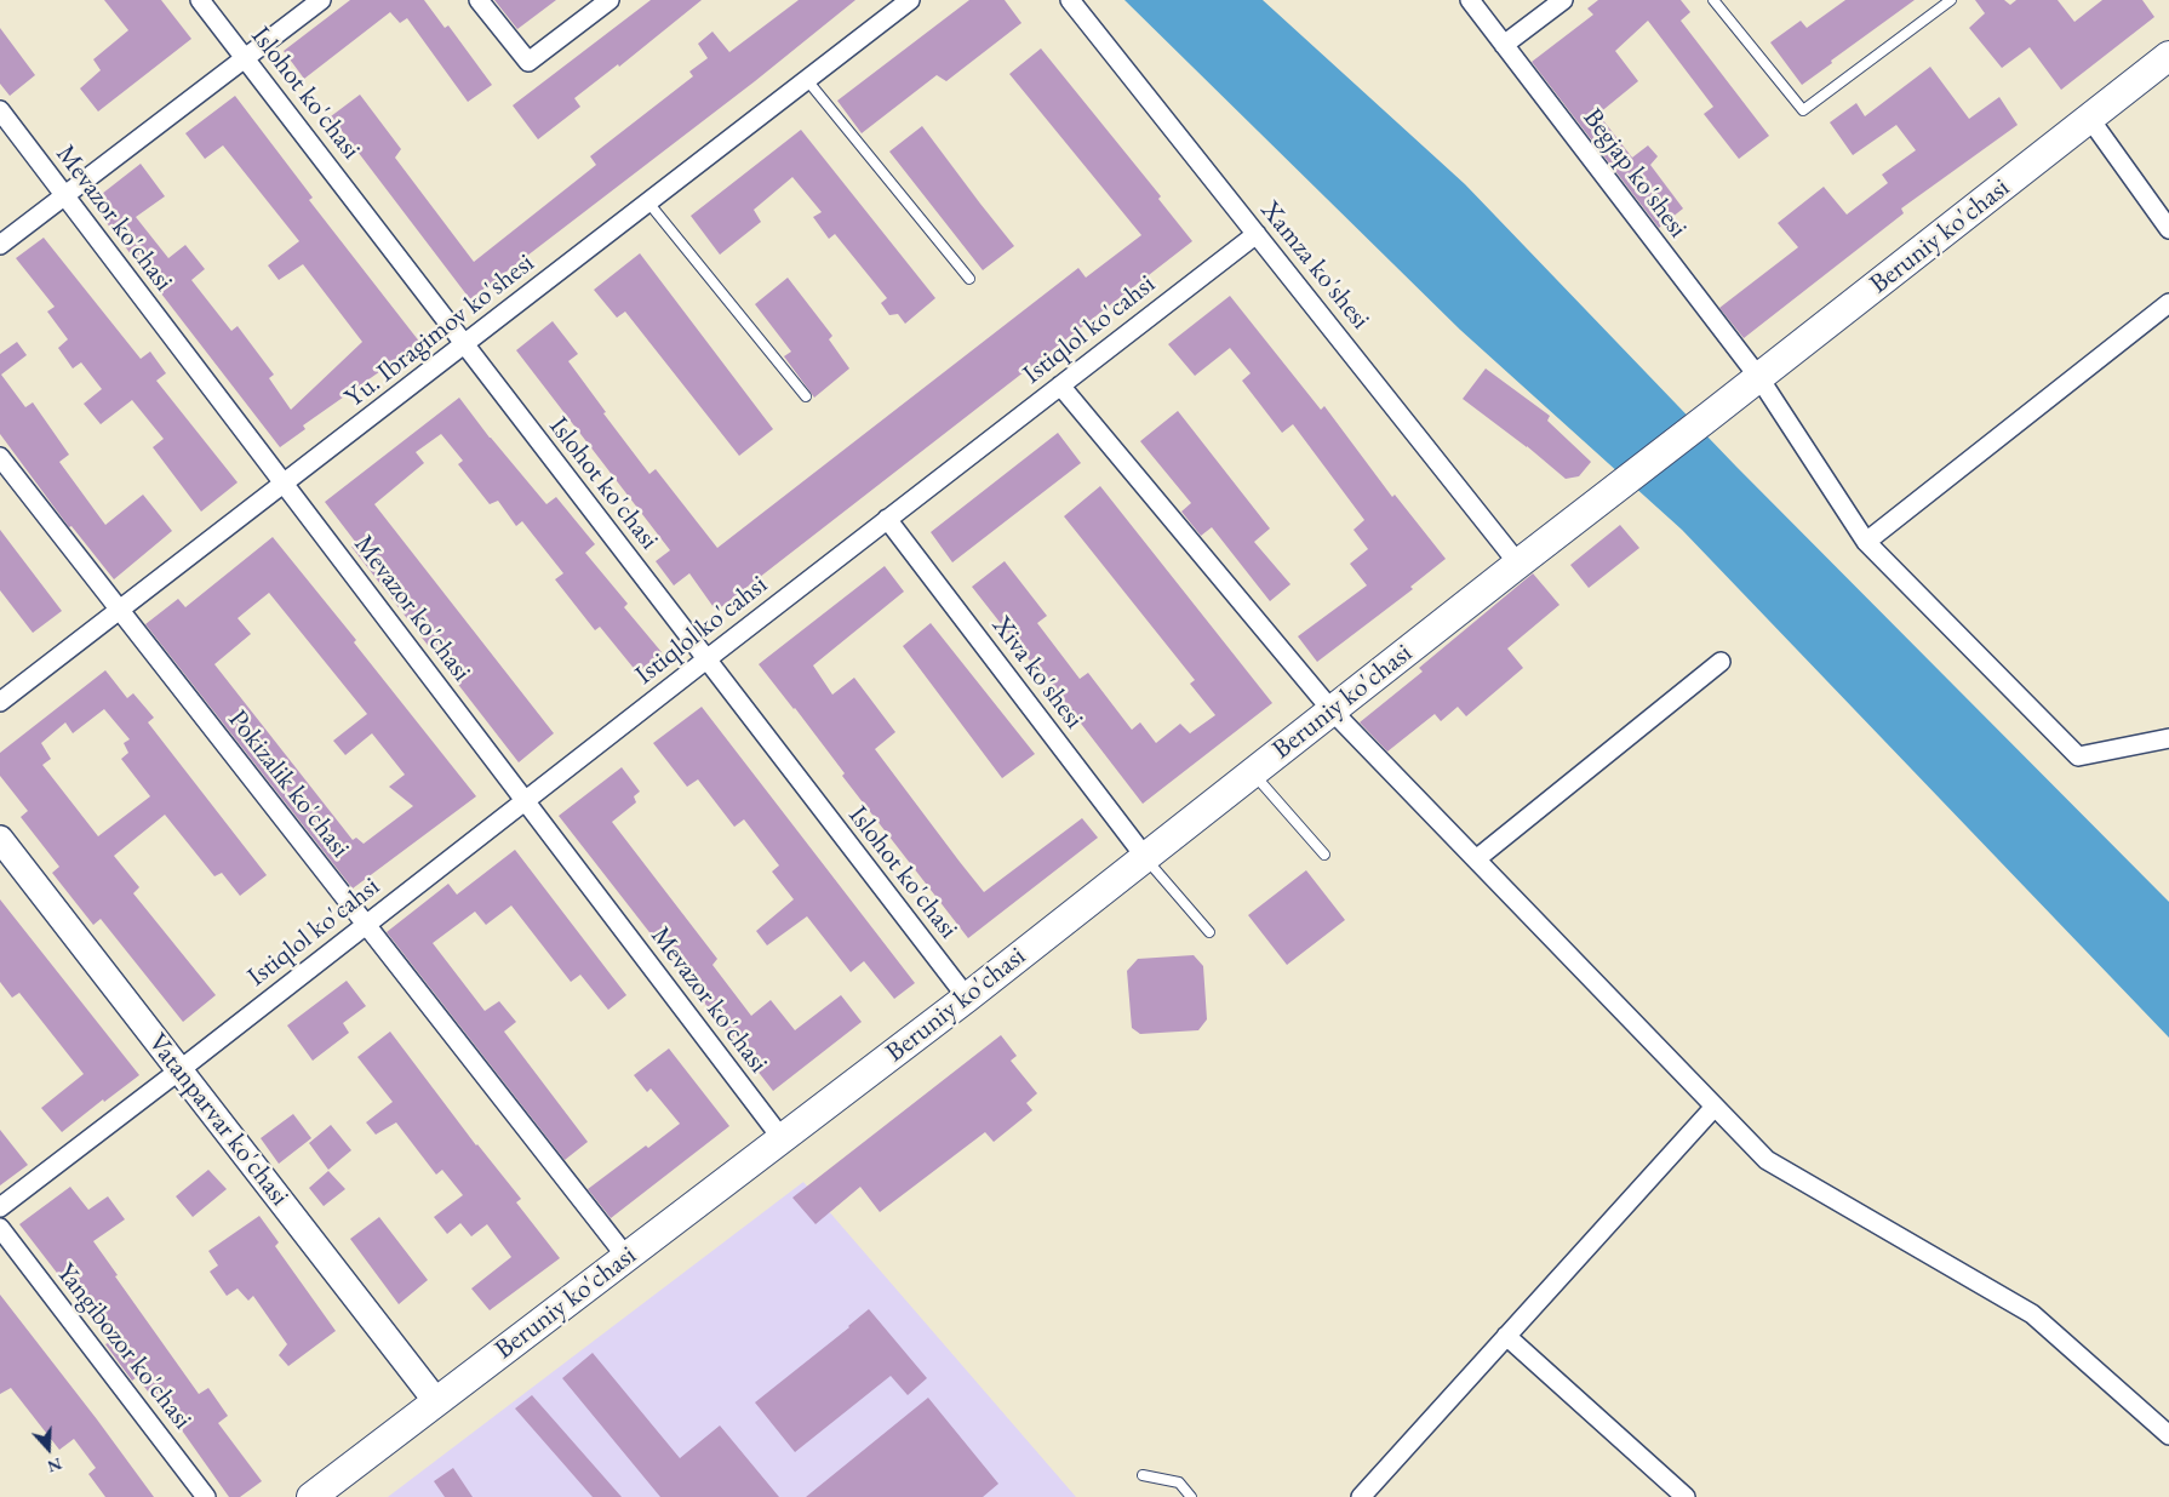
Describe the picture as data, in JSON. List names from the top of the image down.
{
  "streets": {
    "main road": ["Beruniy ko'chasi"],
    "street": [
      "Islohot ko'chasi",
      "Begjap ko'shesi",
      "Mevazor ko'chasi",
      "Xamza ko'shesi",
      "Istiqlol ko'cahsi",
      "Yu. Ibragimov ko'shesi",
      "Xiva ko'shesi",
      "Pokizalik ko'chasi",
      "Vatanparvar ko'chasi",
      "Yangibozor ko'chasi"
    ]
  },
  "crossings": [
    ["Islohot ko'chasi", "Beruniy ko'chasi"],
    ["Islohot ko'chasi", "Istiqlol ko'cahsi"],
    ["Islohot ko'chasi", "Yu. Ibragimov ko'shesi"],
    ["Begjap ko'shesi", "Beruniy ko'chasi"],
    ["Mevazor ko'chasi", "Beruniy ko'chasi"],
    ["Mevazor ko'chasi", "Istiqlol ko'cahsi"],
    ["Mevazor ko'chasi", "Yu. Ibragimov ko'shesi"],
    ["Beruniy ko'chasi", "Xamza ko'shesi"],
    ["Beruniy ko'chasi", "Xiva ko'shesi"],
    ["Beruniy ko'chasi", "Pokizalik ko'chasi"],
    ["Beruniy ko'chasi", "Vatanparvar ko'chasi"],
    ["Xamza ko'shesi", "Istiqlol ko'cahsi"],
    ["Istiqlol ko'cahsi", "Xiva ko'shesi"],
    ["Istiqlol ko'cahsi", "Pokizalik ko'chasi"],
    ["Istiqlol ko'cahsi", "Vatanparvar ko'chasi"],
    ["Yu. Ibragimov ko'shesi", "Pokizalik ko'chasi"]
  ],
  "north": "bottom"
}
